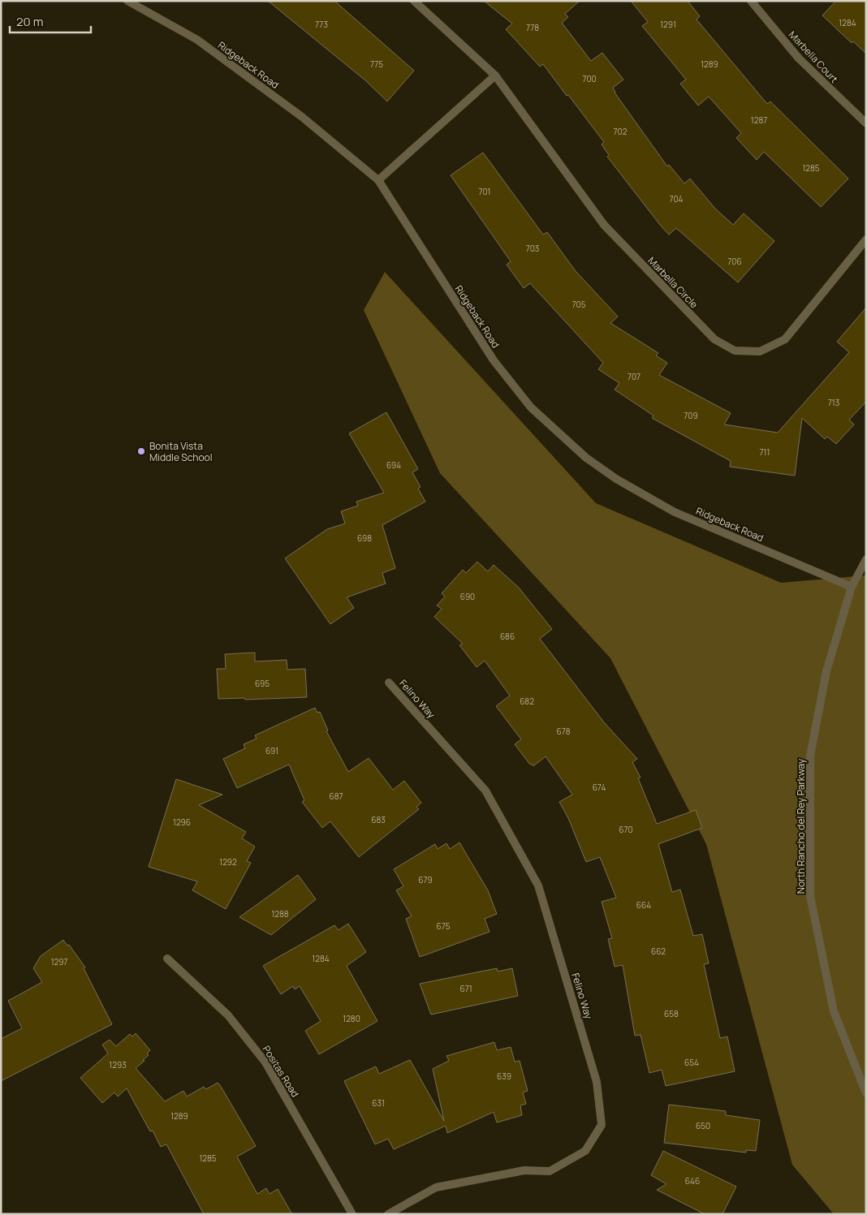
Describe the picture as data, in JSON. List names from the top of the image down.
{
  "streets": {
    "street": [
      "Marbella Court",
      "Ridgeback Road",
      "Marbella Circle",
      "Felino Way",
      "North Rancho del Rey Parkway",
      "Positas Road"
    ]
  },
  "crossings": [
    ["Ridgeback Road", "North Rancho del Rey Parkway"]
  ],
  "places": ["Bonita Vista Middle School"],
  "house_numbers": [
    "1284",
    "773",
    "1291",
    "778",
    "775",
    "1289",
    "700",
    "1287",
    "702",
    "1285",
    "701",
    "704",
    "703",
    "706",
    "705",
    "707",
    "713",
    "709",
    "711",
    "694",
    "698",
    "690",
    "686",
    "695",
    "682",
    "678",
    "691",
    "674",
    "687",
    "683",
    "1296",
    "670",
    "1292",
    "679",
    "664",
    "1288",
    "675",
    "662",
    "1284",
    "1297",
    "671",
    "658",
    "1280",
    "654",
    "1293",
    "639",
    "631",
    "1289",
    "650",
    "1285",
    "646"
  ],
  "scale_bar": "20 m"
}
